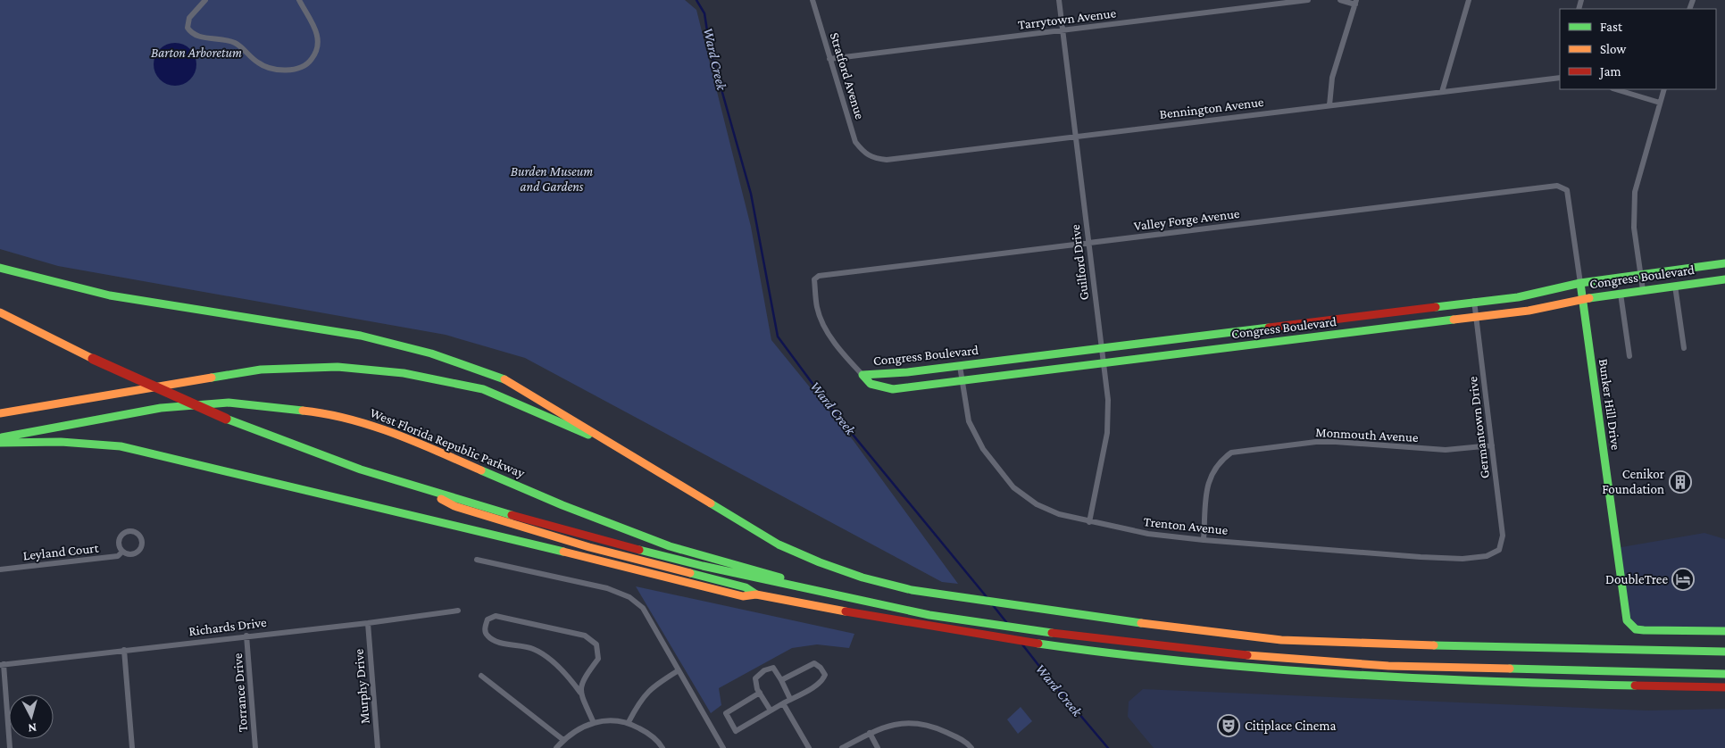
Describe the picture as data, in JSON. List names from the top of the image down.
{
  "streets": {
    "main road": ["Congress Boulevard", "Bunker Hill Drive", "West Florida Republic Parkway"],
    "street": [
      "Tarrytown Avenue",
      "Stratford Avenue",
      "Bennington Avenue",
      "Valley Forge Avenue",
      "Guilford Drive",
      "Germantown Drive",
      "Monmouth Avenue",
      "Trenton Avenue",
      "Leyland Court",
      "Richards Drive",
      "Murphy Drive",
      "Torrance Drive"
    ]
  },
  "crossings": [
    ["Tarrytown Avenue", "Stratford Avenue"],
    ["Tarrytown Avenue", "Guilford Drive"],
    ["Stratford Avenue", "Bennington Avenue"],
    ["Bennington Avenue", "Guilford Drive"],
    ["Valley Forge Avenue", "Guilford Drive"],
    ["Valley Forge Avenue", "Congress Boulevard"],
    ["Valley Forge Avenue", "Bunker Hill Drive"],
    ["Guilford Drive", "Congress Boulevard"],
    ["Guilford Drive", "Trenton Avenue"],
    ["Congress Boulevard", "Bunker Hill Drive"],
    ["Congress Boulevard", "Germantown Drive"],
    ["Congress Boulevard", "Trenton Avenue"],
    ["Germantown Drive", "Monmouth Avenue"],
    ["Germantown Drive", "Trenton Avenue"],
    ["Monmouth Avenue", "Trenton Avenue"],
    ["Richards Drive", "Murphy Drive"],
    ["Richards Drive", "Torrance Drive"]
  ],
  "water": ["Ward Creek"],
  "parks": ["Barton Arboretum", "Burden Museum and Gardens"],
  "places": {
    "building": ["Cenikor Foundation"],
    "hotel": ["DoubleTree"],
    "theatre": ["Citiplace Cinema"]
  },
  "legend": ["Fast", "Slow", "Jam"],
  "north": "bottom"
}
